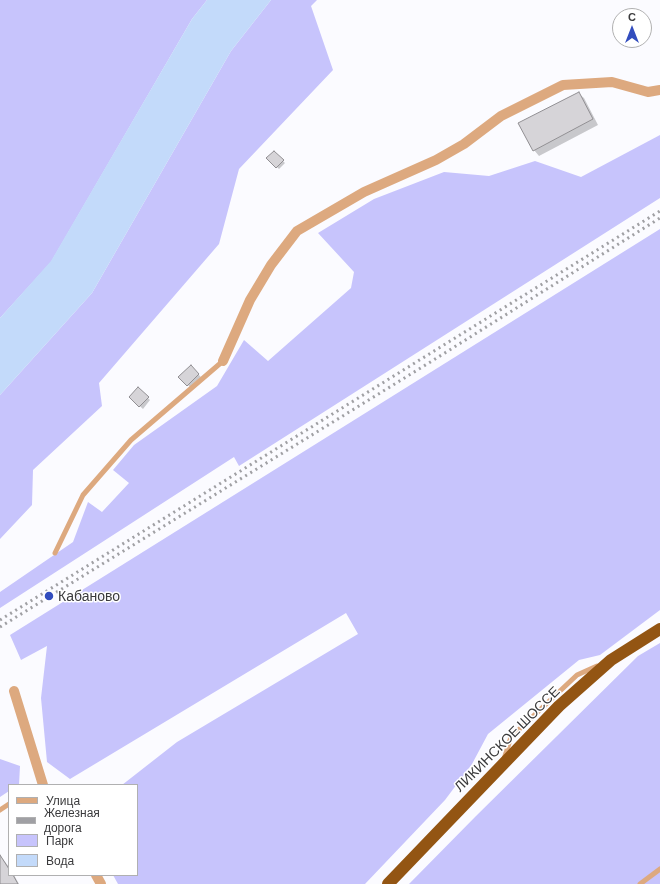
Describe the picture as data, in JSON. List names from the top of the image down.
{
  "streets": {
    "highway": ["ЛИКИНСКОЕ ШОССЕ"]
  },
  "places": ["Кабаново"],
  "legend": [
    "Улица",
    "Железная дорога",
    "Парк",
    "Вода"
  ],
  "north": "top"
}
